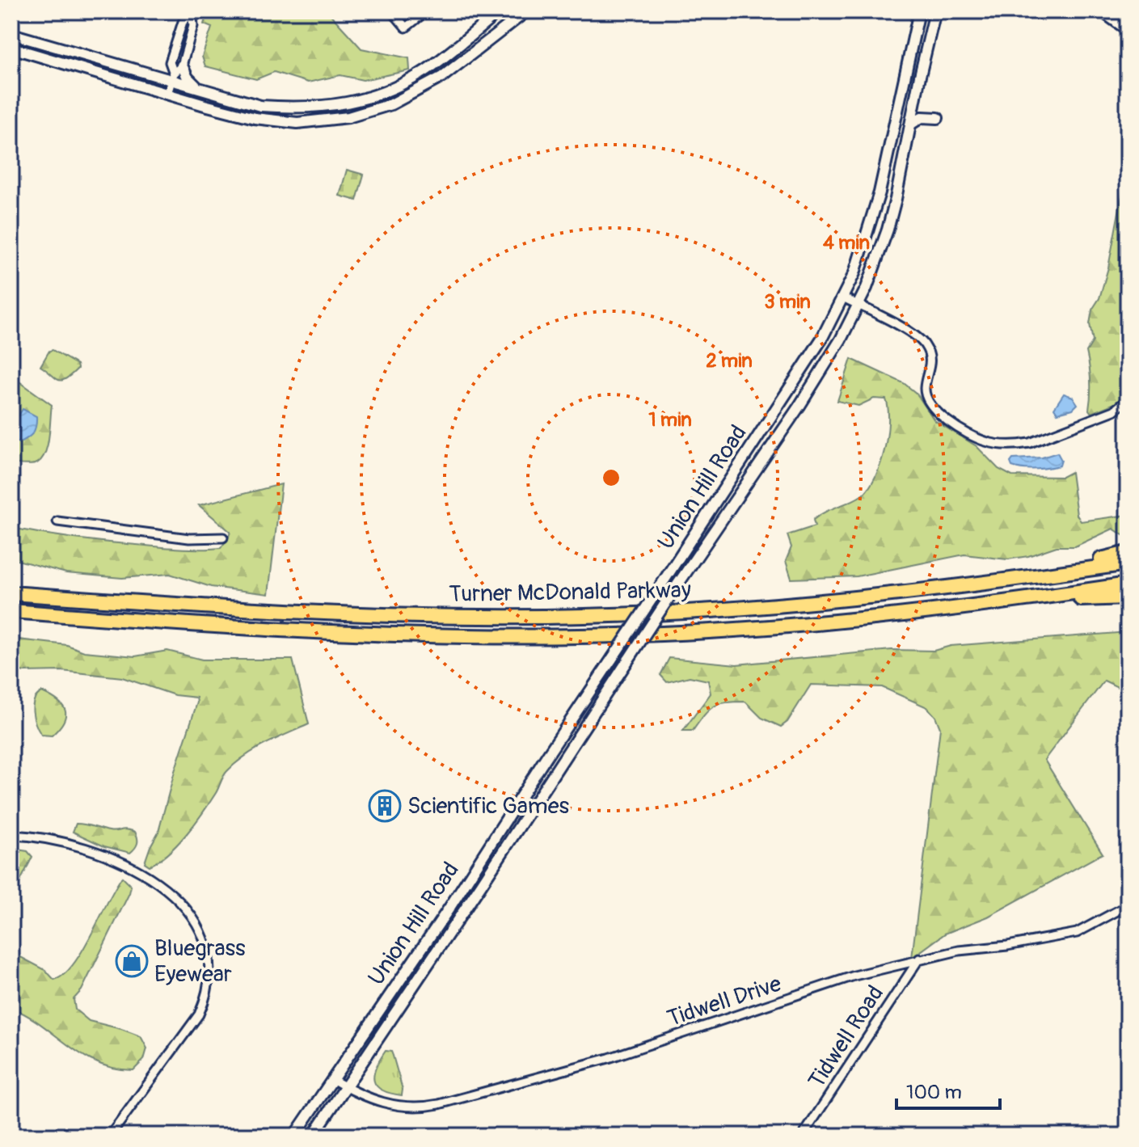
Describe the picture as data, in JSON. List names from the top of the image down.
{
  "streets": {
    "highway": ["Turner McDonald Parkway"],
    "street": ["Union Hill Road", "Tidwell Drive", "Tidwell Road"]
  },
  "crossings": [
    ["Union Hill Road", "Tidwell Drive"],
    ["Tidwell Drive", "Tidwell Road"]
  ],
  "places": {
    "building": ["Scientific Games"],
    "shop": ["Bluegrass Eyewear"]
  },
  "scale_bar": "100 m",
  "rings": [
    "4 min",
    "3 min",
    "2 min",
    "1 min"
  ]
}
